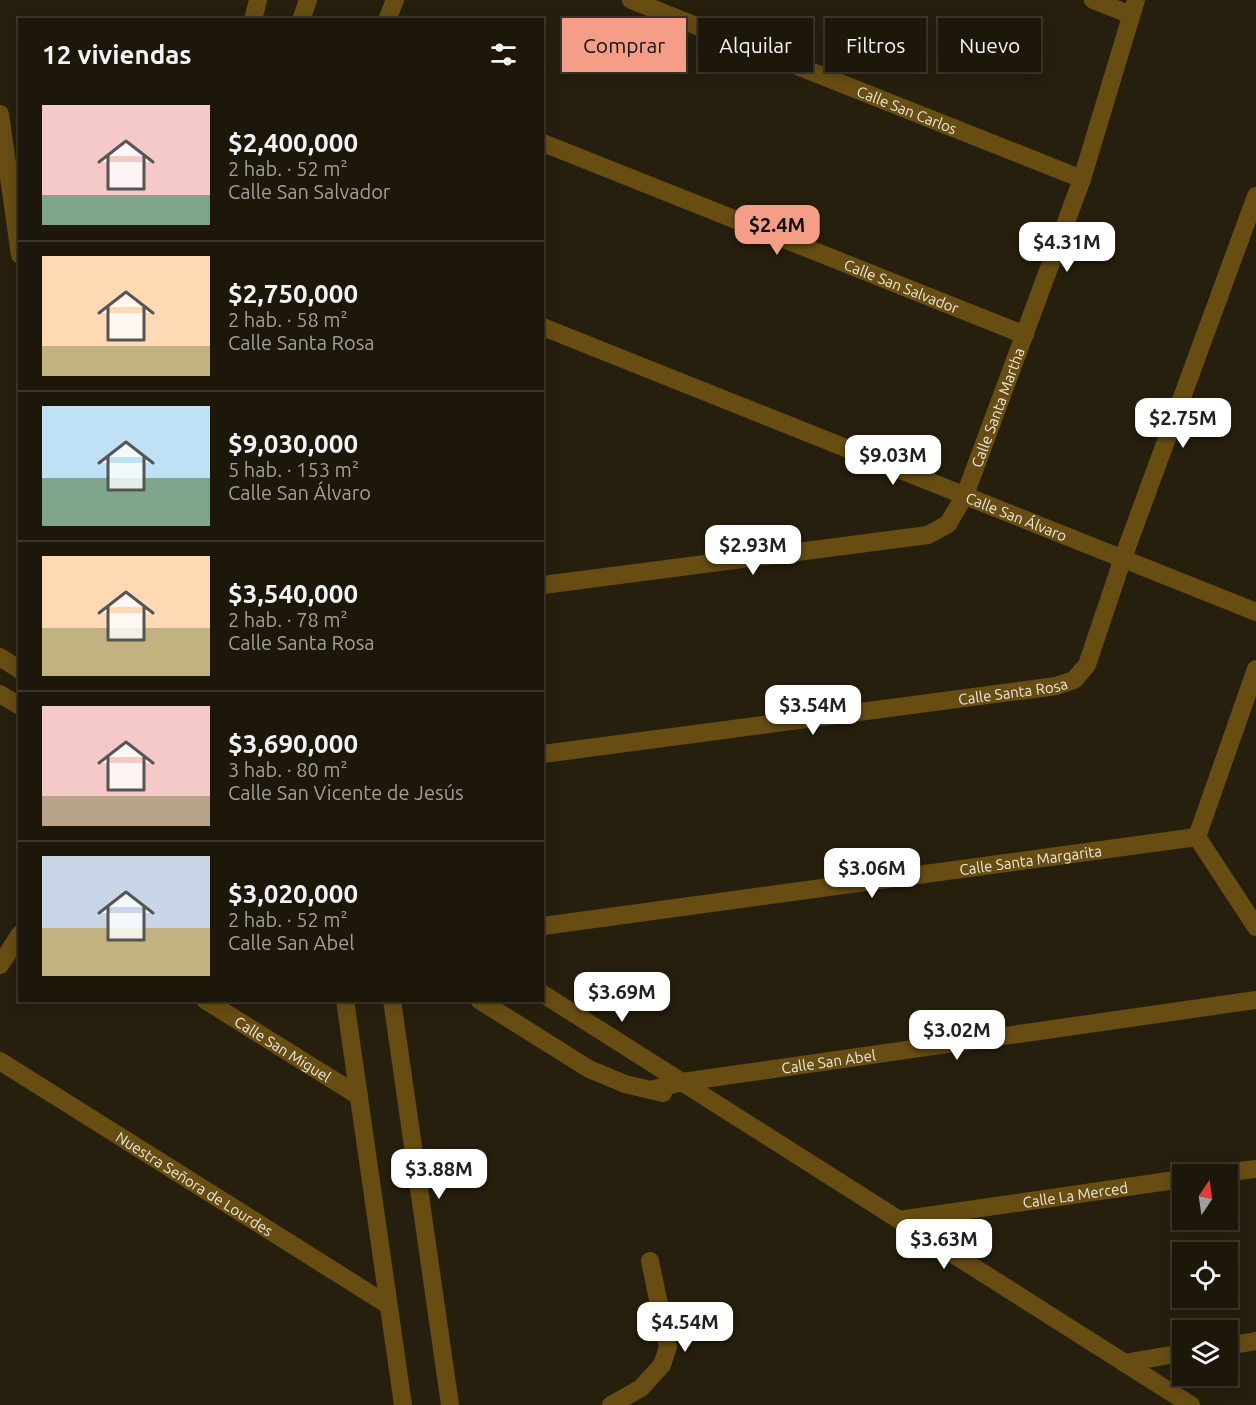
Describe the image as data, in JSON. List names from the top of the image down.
{
  "streets": {
    "street": [
      "Calle San Carlos",
      "Calle San Salvador",
      "Calle Santa Martha",
      "Calle San Álvaro",
      "Calle Santa Rosa",
      "Calle Santa Margarita",
      "Calle San Miguel",
      "Calle San Abel",
      "Nuestra Señora de Lourdes",
      "Calle La Merced"
    ]
  },
  "crossings": [
    ["Calle San Carlos", "Calle Santa Martha"],
    ["Calle San Salvador", "Calle Santa Martha"],
    ["Calle Santa Martha", "Calle San Álvaro"],
    ["Calle San Álvaro", "Calle Santa Rosa"]
  ],
  "north": "top",
  "page": {
    "chip": [
      "Comprar",
      "Alquilar",
      "Filtros",
      "Nuevo"
    ],
    "heading": "12 viviendas",
    "list": [
      {
        "name": "$2,400,000",
        "note": "2 hab. · 52 m² · Calle San Salvador"
      },
      {
        "name": "$2,750,000",
        "note": "2 hab. · 58 m² · Calle Santa Rosa"
      },
      {
        "name": "$9,030,000",
        "note": "5 hab. · 153 m² · Calle San Álvaro"
      },
      {
        "name": "$3,540,000",
        "note": "2 hab. · 78 m² · Calle Santa Rosa"
      },
      {
        "name": "$3,690,000",
        "note": "3 hab. · 80 m² · Calle San Vicente de Jesús"
      },
      {
        "name": "$3,020,000",
        "note": "2 hab. · 52 m² · Calle San Abel"
      }
    ],
    "price": [
      "$2.4M",
      "$4.31M",
      "$2.75M",
      "$9.03M",
      "$2.93M",
      "$3.54M",
      "$3.06M",
      "$3.69M",
      "$3.02M",
      "$3.88M",
      "$3.63M",
      "$4.54M"
    ]
  }
}
